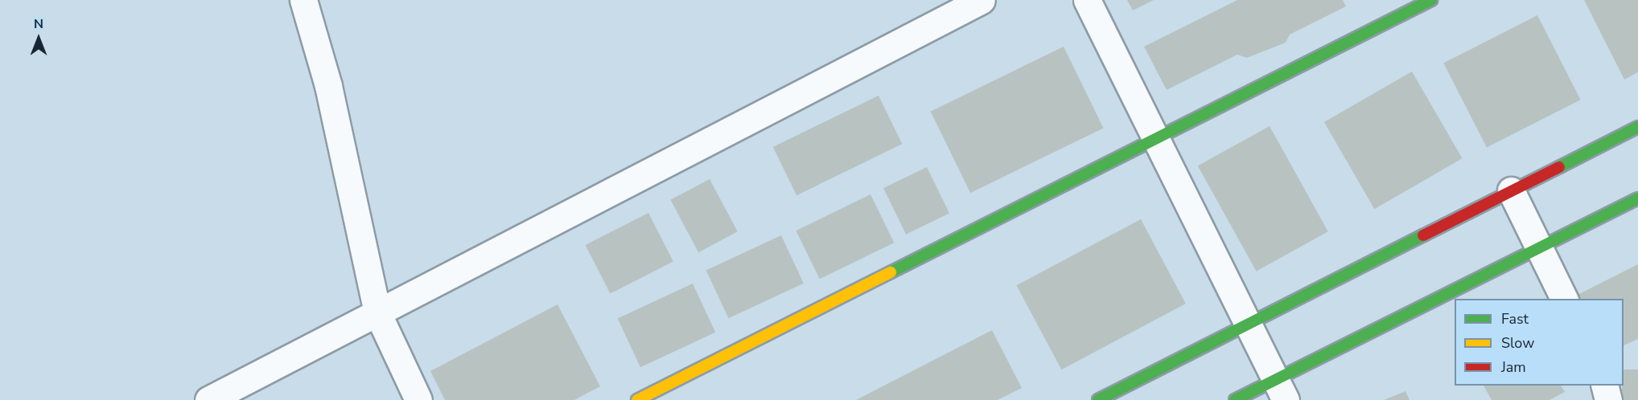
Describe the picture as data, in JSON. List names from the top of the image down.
{
  "legend": ["Fast", "Slow", "Jam"],
  "north": "top"
}
